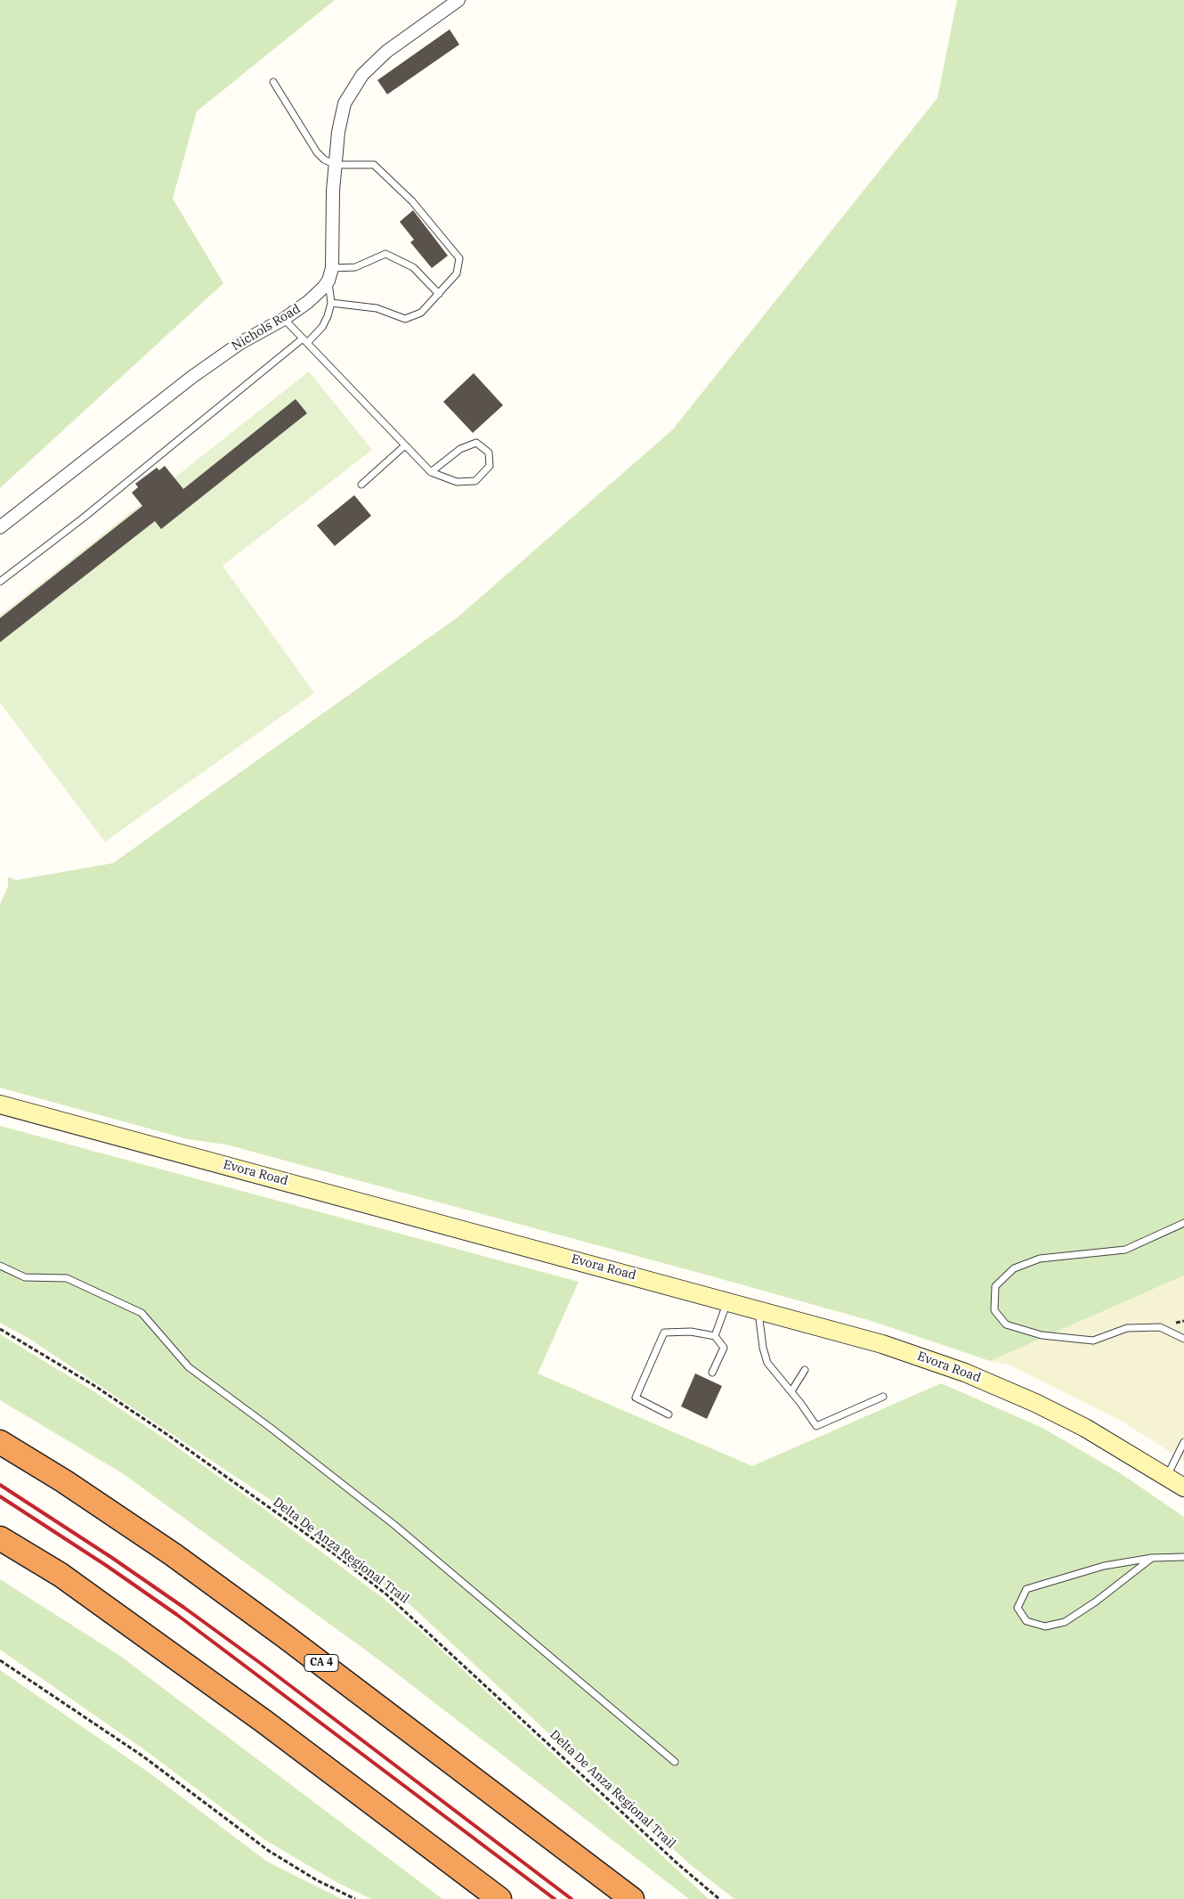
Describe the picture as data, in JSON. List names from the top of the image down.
{
  "streets": {
    "highway": ["CA 4"],
    "street": ["Nichols Road", "Evora Road"],
    "path": ["Delta De Anza Regional Trail"]
  }
}
